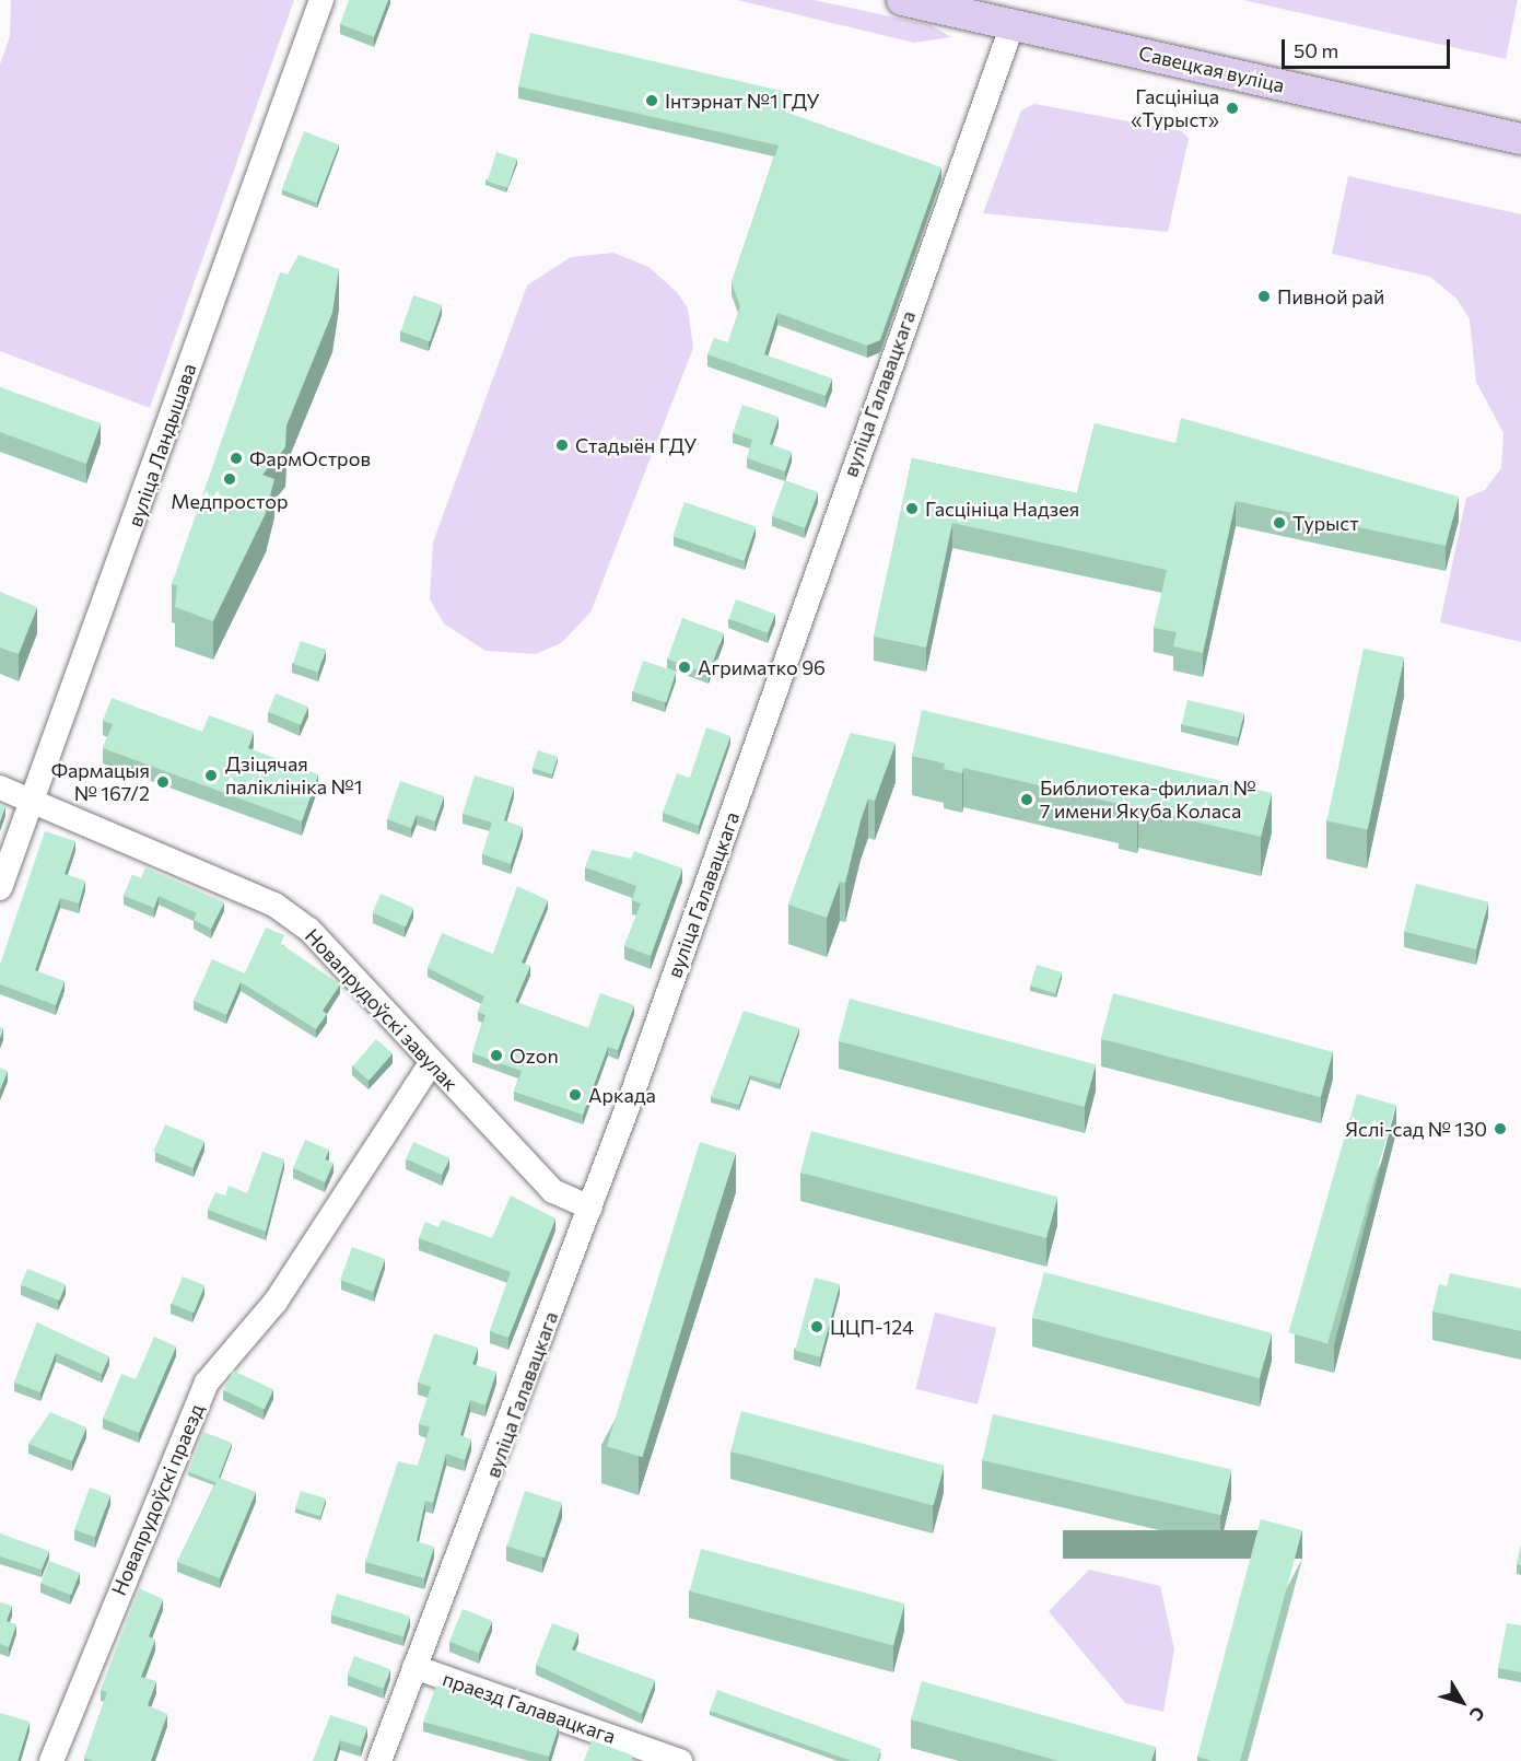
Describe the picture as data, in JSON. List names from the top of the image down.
{
  "streets": {
    "main road": ["Савецкая вуліца"],
    "street": [
      "вуліца Галавацкага",
      "вуліца Ландышава",
      "Новапрудоўскі завулак",
      "Новапрудоўскі праезд",
      "праезд Галавацкага"
    ]
  },
  "crossings": [
    ["Савецкая вуліца", "вуліца Галавацкага"],
    ["вуліца Галавацкага", "Новапрудоўскі завулак"],
    ["вуліца Галавацкага", "праезд Галавацкага"],
    ["вуліца Ландышава", "Новапрудоўскі завулак"],
    ["Новапрудоўскі завулак", "Новапрудоўскі праезд"]
  ],
  "places": [
    "Інтэрнат №1 ГДУ",
    "Гасцініца «Турыст»",
    "Пивной рай",
    "Стадыён ГДУ",
    "ФармОстров",
    "Медпростор",
    "Гасцініца Надзея",
    "Турыст",
    "Агриматко 96",
    "Дзіцячая паліклініка №1",
    "Фармацыя № 167/2",
    "Библиотека-филиал № 7 имени Якуба Коласа",
    "Ozon",
    "Аркада",
    "Яслі-сад № 130",
    "ЦЦП-124"
  ],
  "scale_bar": "50 m",
  "north": "bottom right"
}
